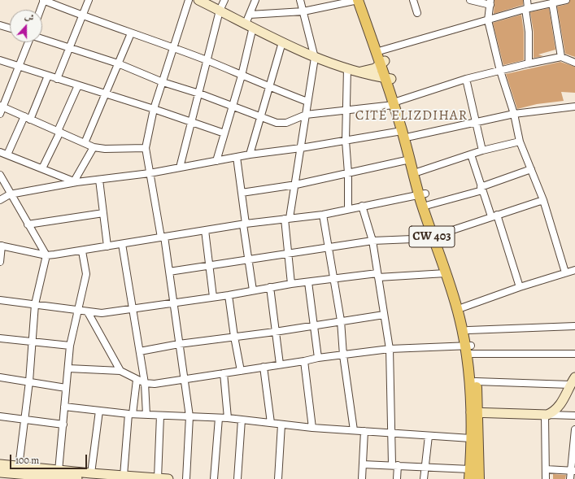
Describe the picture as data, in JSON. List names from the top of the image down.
{
  "streets": {
    "main road": ["CW 403"]
  },
  "districts": ["CITÉ ELIZDIHAR"],
  "scale_bar": "100 m",
  "north": "top"
}
